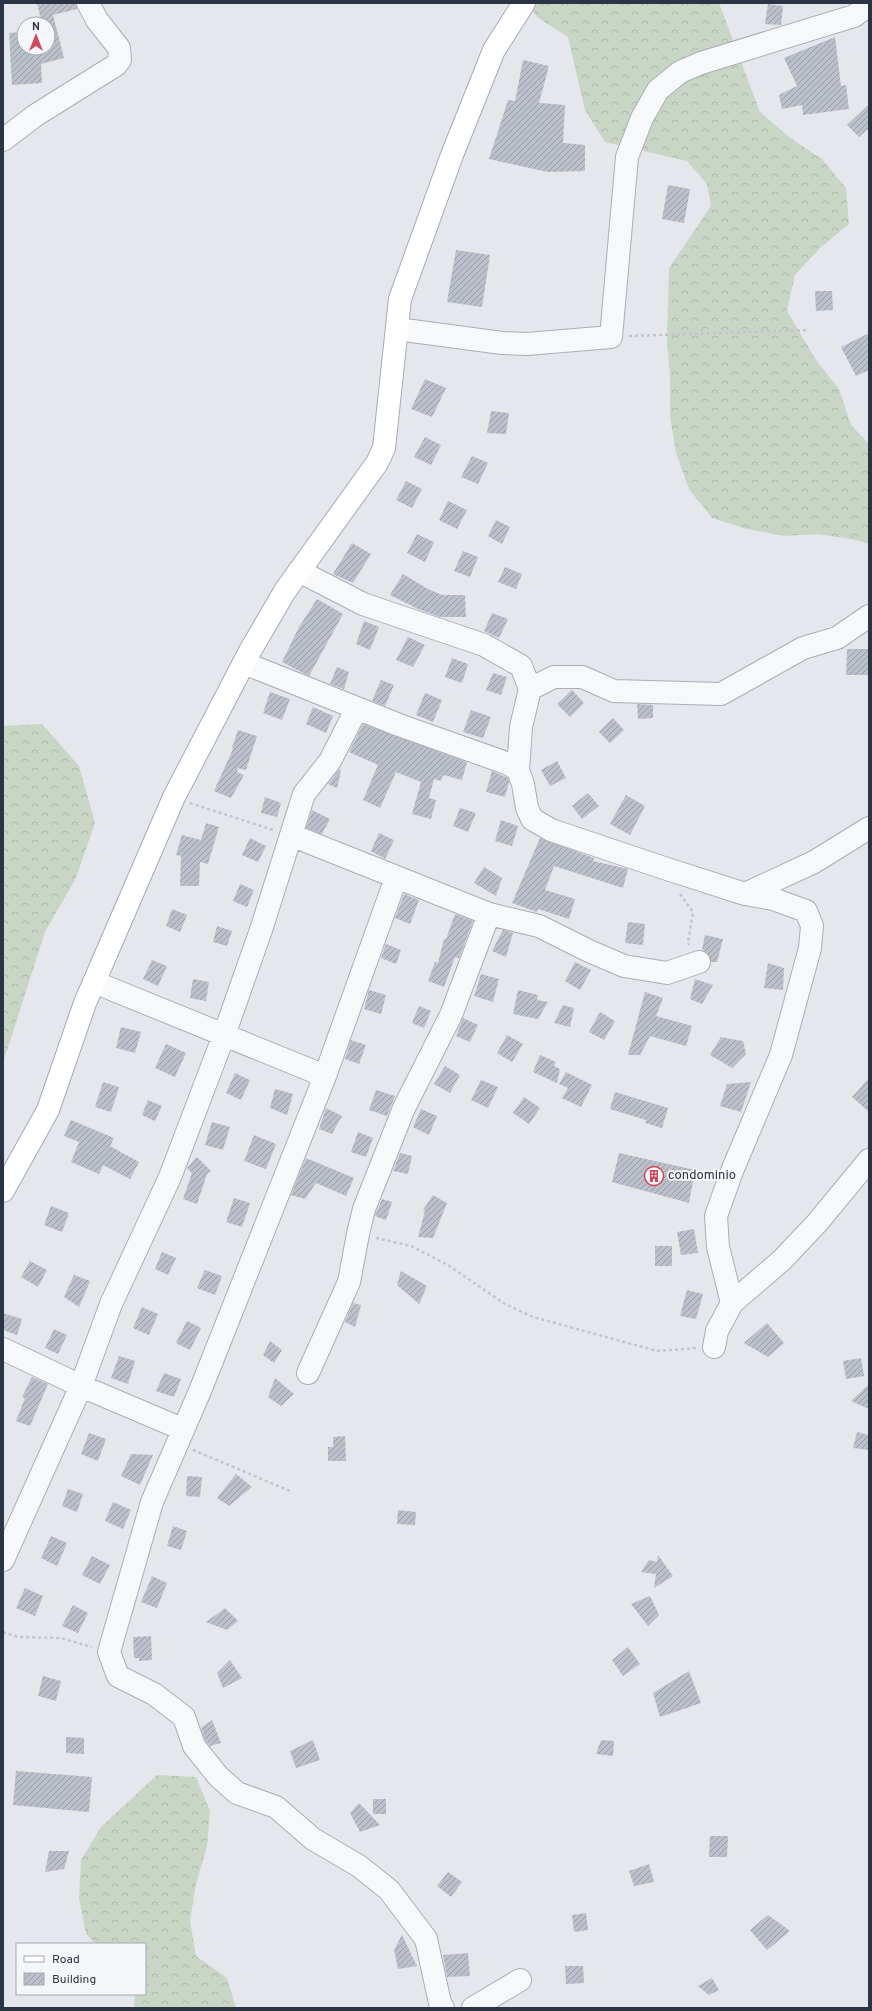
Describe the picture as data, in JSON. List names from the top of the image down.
{
  "places": {
    "building": ["condominio"]
  },
  "legend": ["Road", "Building"],
  "north": "top"
}
